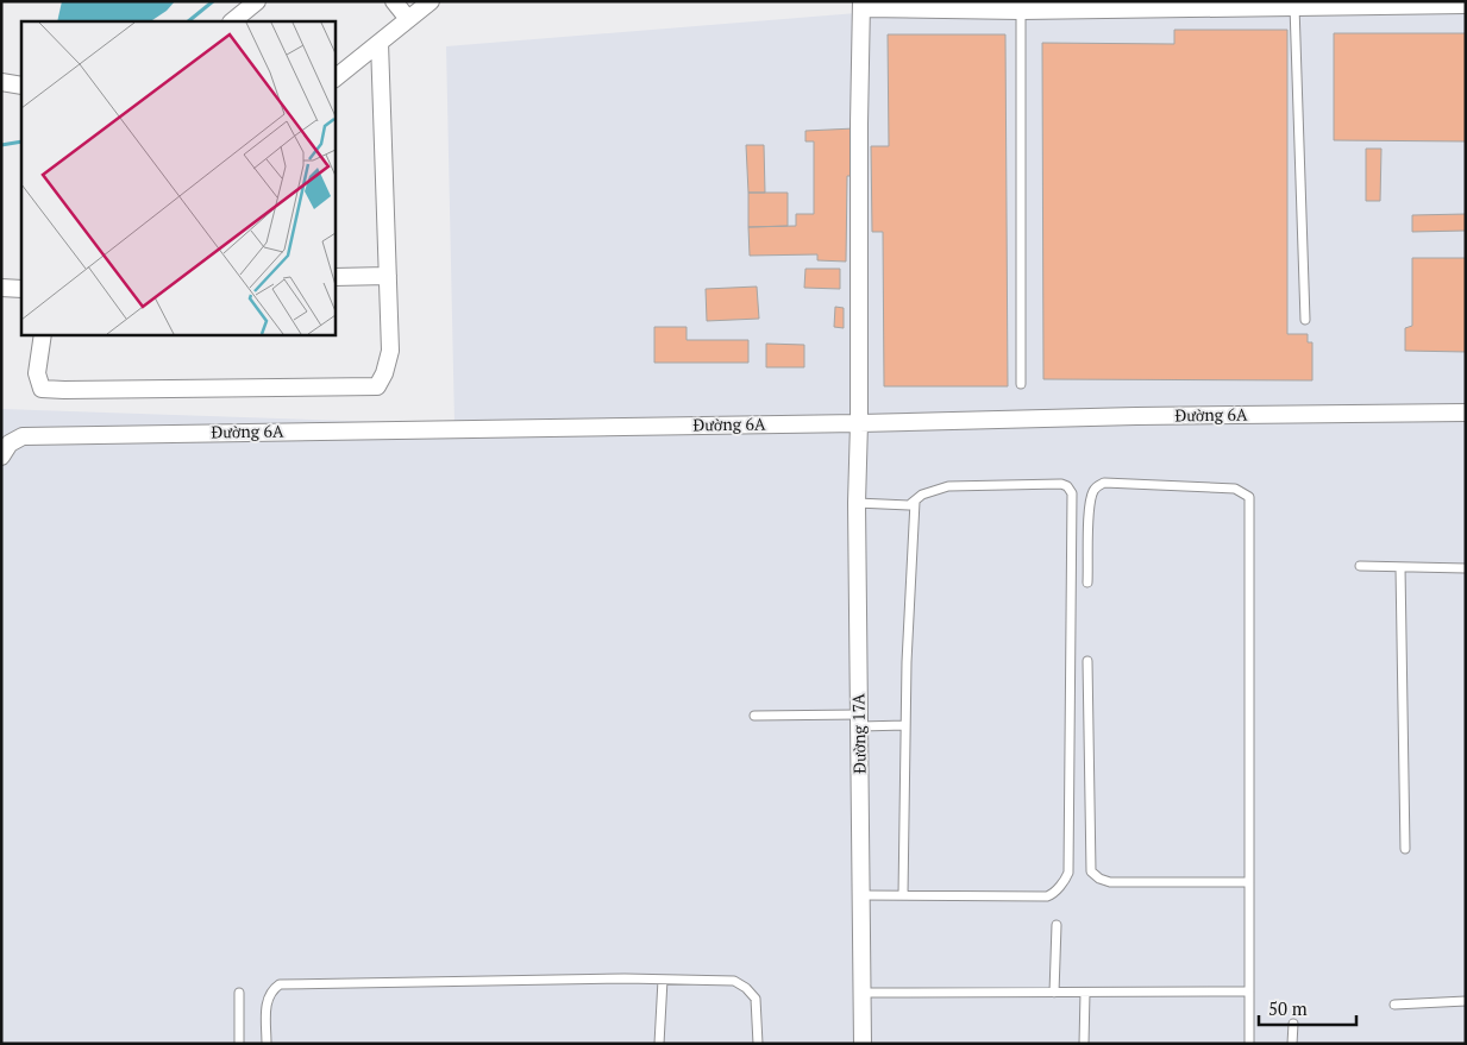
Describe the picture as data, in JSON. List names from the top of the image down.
{
  "streets": {
    "street": ["Đường 6A", "Đường 17A"]
  },
  "crossings": [
    ["Đường 6A", "Đường 17A"]
  ],
  "scale_bar": "50 m"
}
